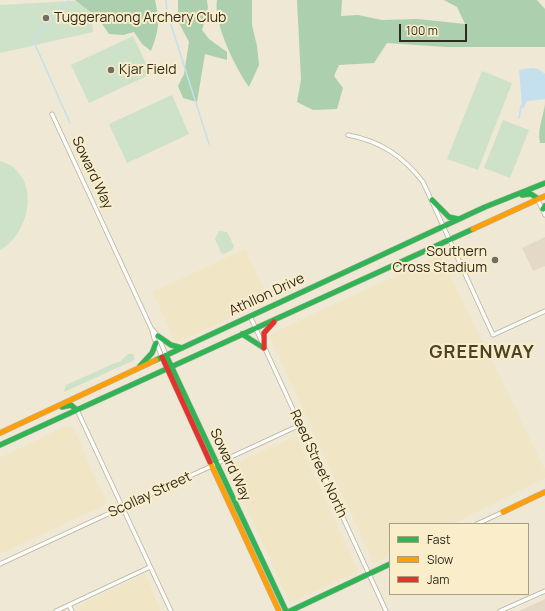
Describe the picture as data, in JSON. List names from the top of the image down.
{
  "streets": {
    "main road": ["Soward Way", "Athllon Drive"],
    "street": ["Reed Street North", "Scollay Street"]
  },
  "crossings": [
    ["Soward Way", "Athllon Drive"],
    ["Soward Way", "Scollay Street"],
    ["Athllon Drive", "Reed Street North"],
    ["Reed Street North", "Scollay Street"]
  ],
  "districts": ["GREENWAY"],
  "places": ["Tuggeranong Archery Club", "Kjar Field", "Southern Cross Stadium"],
  "legend": ["Fast", "Slow", "Jam"],
  "scale_bar": "100 m"
}
